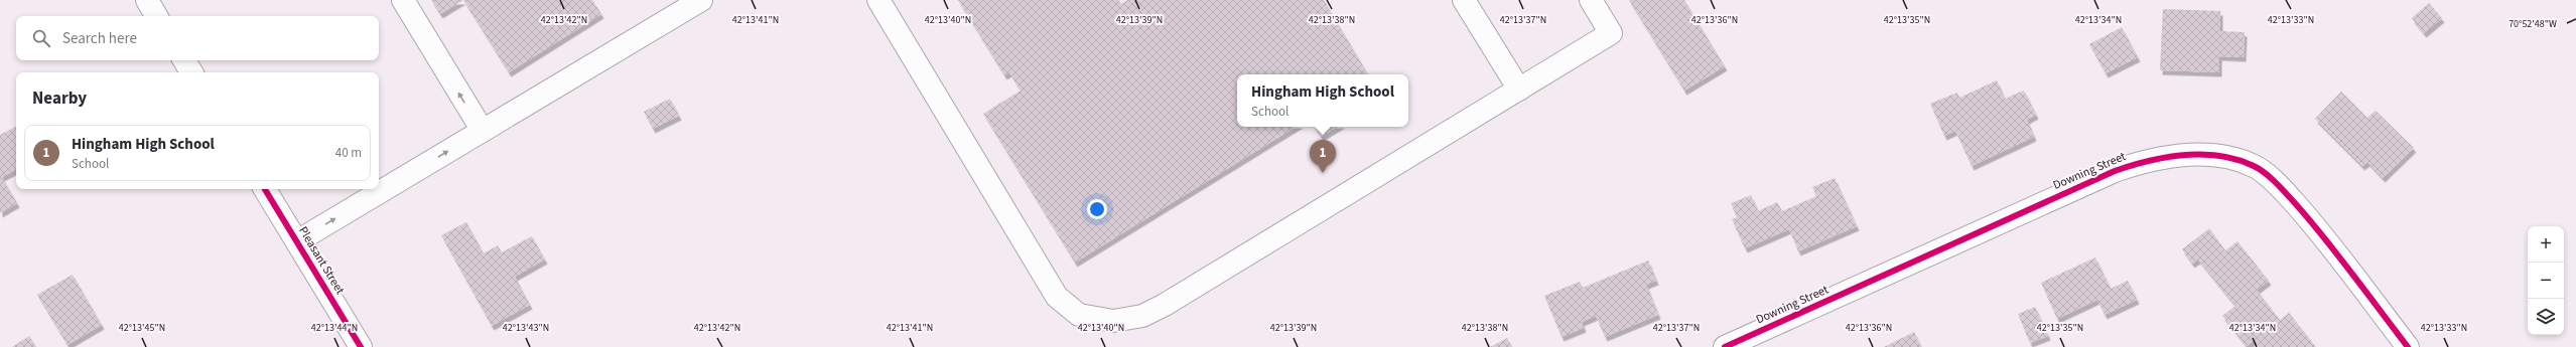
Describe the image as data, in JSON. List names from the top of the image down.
{
  "streets": {
    "street": ["Downing Street", "Pleasant Street"]
  },
  "page": {
    "search": "Search here",
    "heading": "Nearby",
    "popup": ["Hingham High School", "School"],
    "list": [
      {
        "mark": "1",
        "name": "Hingham High School",
        "note": "School",
        "value": "40 m"
      }
    ],
    "pins": "1",
    "map_buttons": ["+", "−"]
  },
  "coordinates": [
    "42°13'42\"N",
    "42°13'41\"N",
    "42°13'39\"N",
    "42°13'38\"N",
    "42°13'37\"N",
    "42°13'36\"N",
    "42°13'35\"N",
    "42°13'34\"N",
    "42°13'33\"N",
    "42°13'40\"N",
    "70°52'48\"W",
    "42°13'45\"N",
    "42°13'44\"N",
    "42°13'43\"N"
  ]
}
